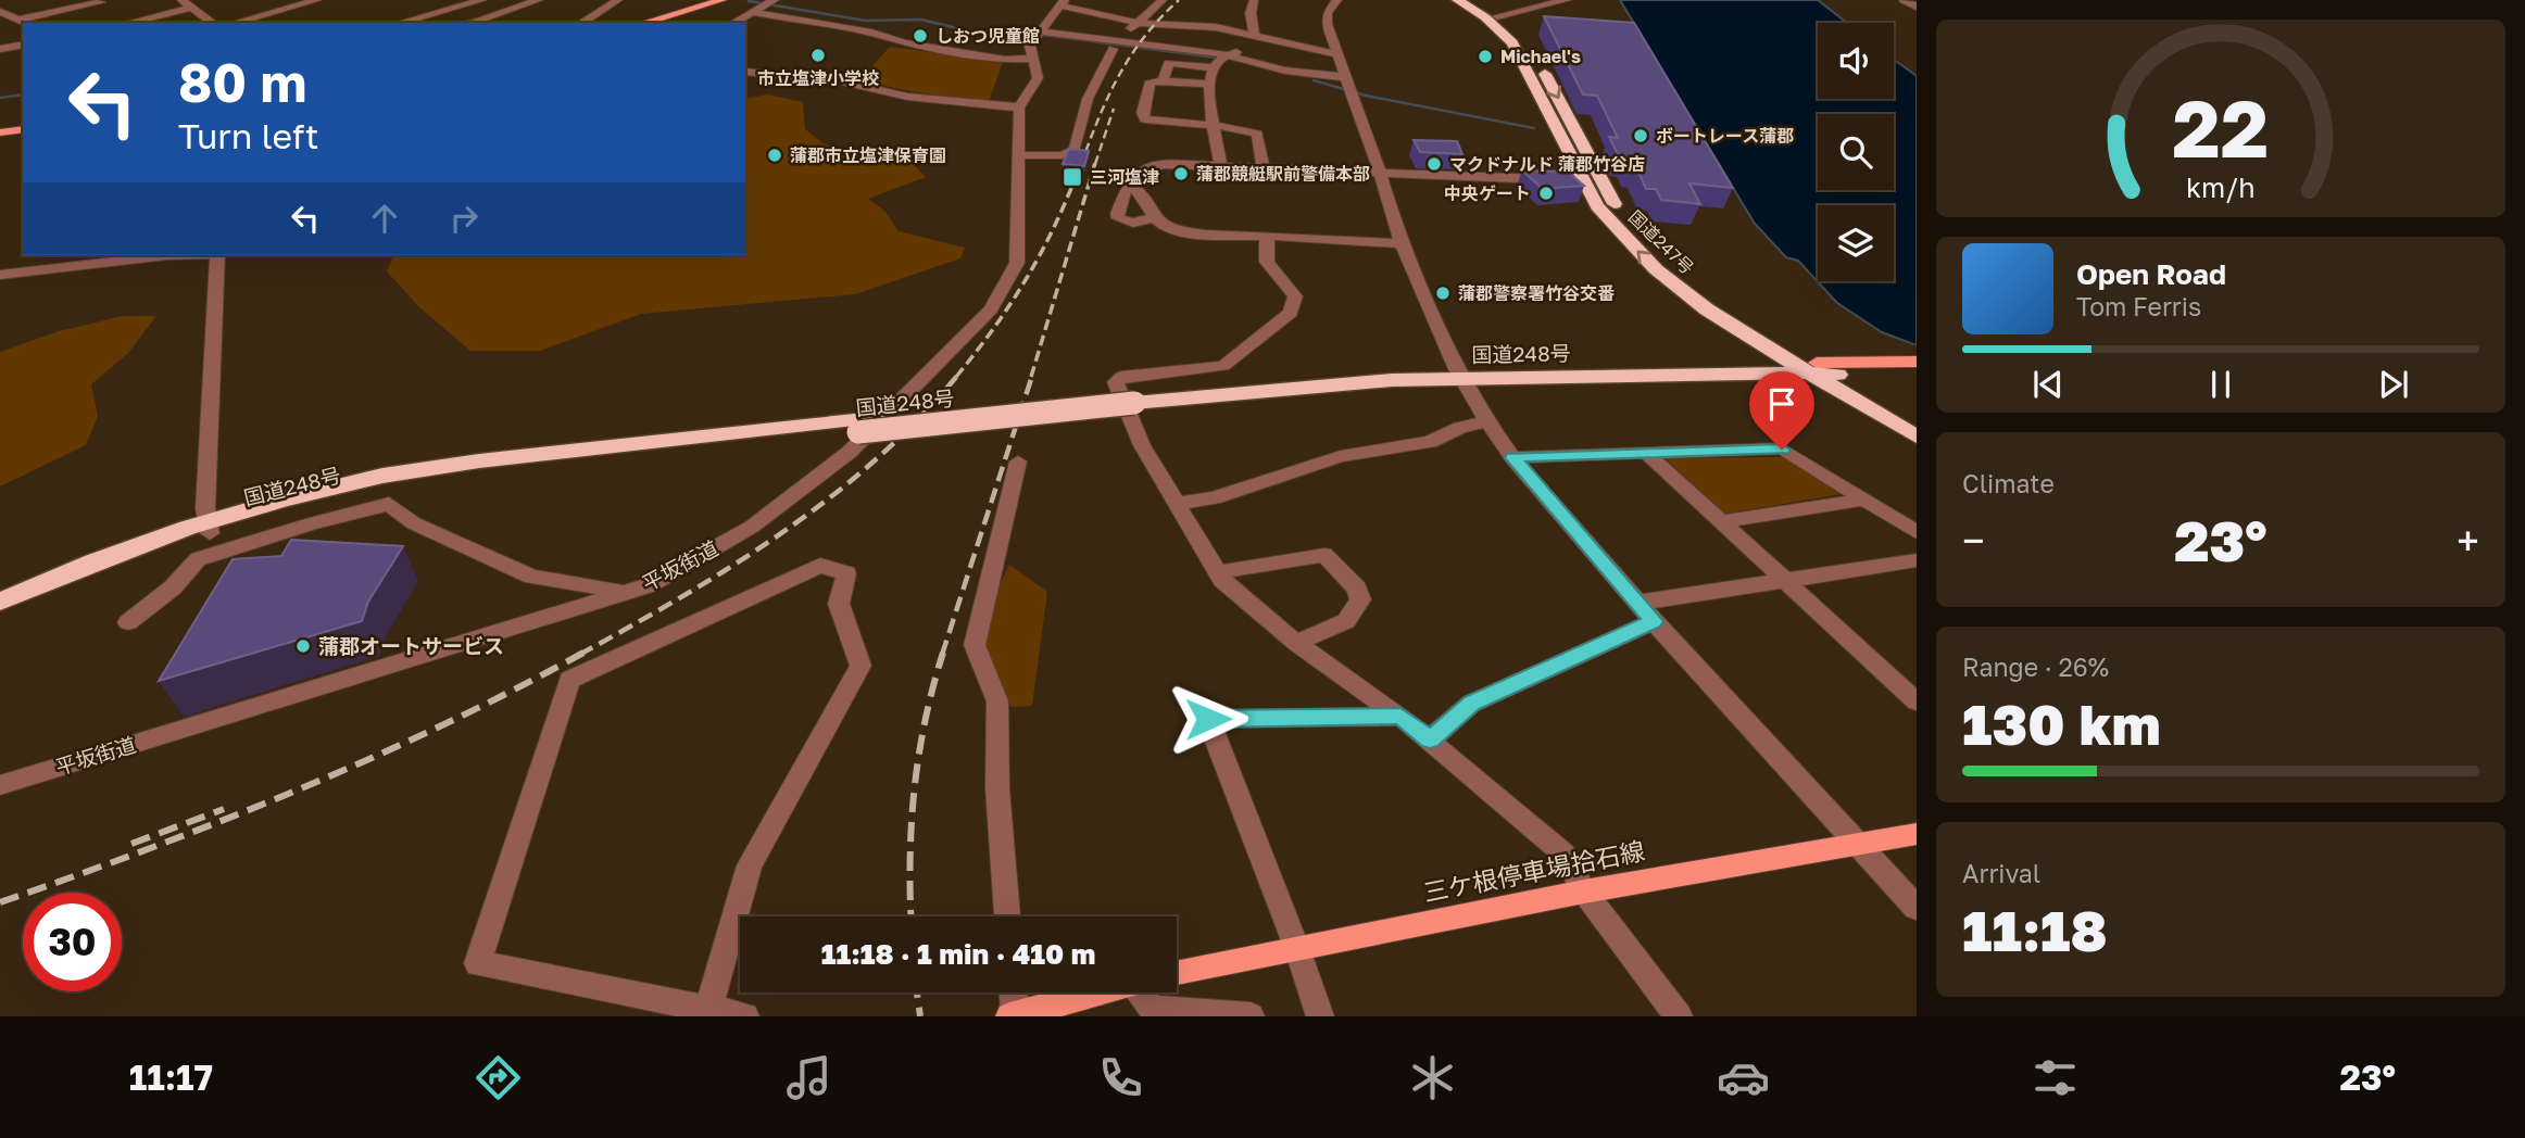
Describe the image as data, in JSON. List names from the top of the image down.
{
  "streets": {
    "highway": ["国道247号", "国道248号"],
    "main road": ["三ケ根停車場拾石線"],
    "street": ["平坂街道"]
  },
  "crossings": [
    ["国道247号", "国道248号"]
  ],
  "places": {
    "other": [
      "しおつ児童館",
      "市立塩津小学校",
      "Michael's",
      "ボートレース蒲郡",
      "蒲郡市立塩津保育園",
      "マクドナルド 蒲郡竹谷店",
      "蒲郡競艇駅前警備本部",
      "中央ゲート",
      "蒲郡警察署竹谷交番",
      "蒲郡オートサービス"
    ],
    "transit": ["三河塩津"]
  },
  "page": {
    "turn": ["80 m", "Turn left"],
    "song": ["Open Road", "Tom Ferris"],
    "tile": [
      "Climate",
      ["Range · 26%", "130 km"],
      ["Arrival", "11:18"]
    ],
    "heat": ["−", "23°", "+"],
    "limit": "30",
    "trip": "11:18 · 1 min · 410 m",
    "tabs": ["11:17", "23°"],
    "gauge": ["22", "km/h"]
  }
}
